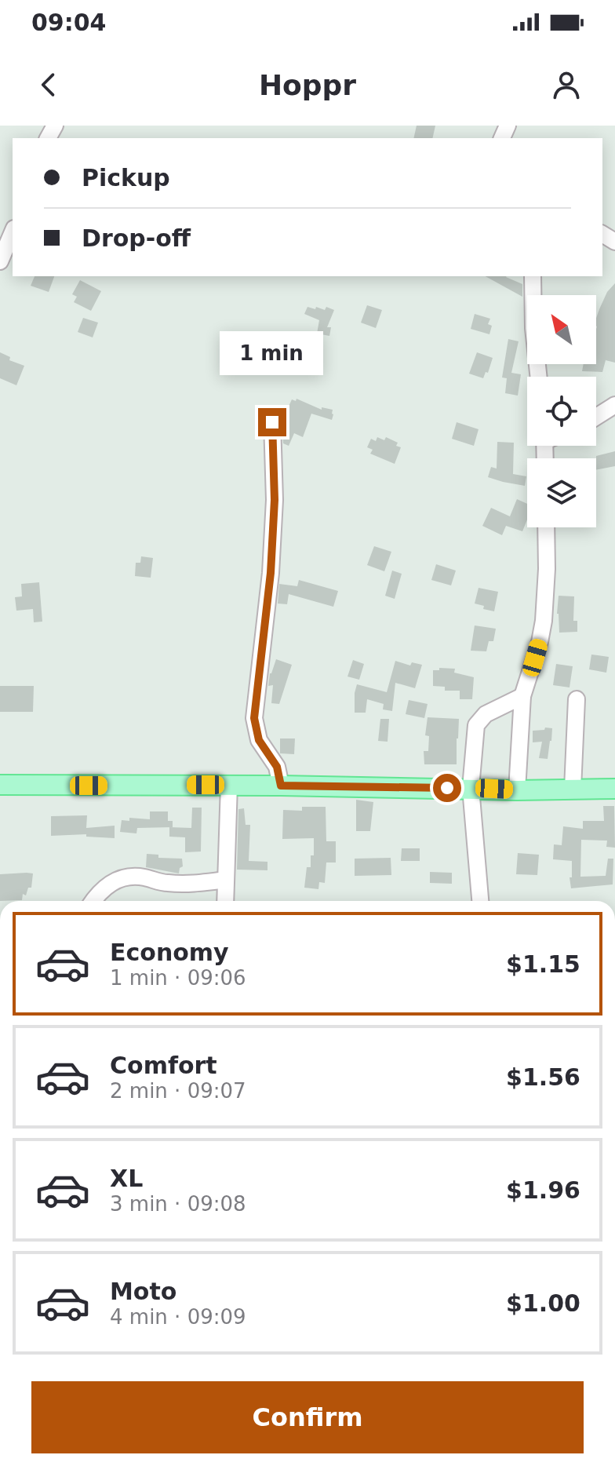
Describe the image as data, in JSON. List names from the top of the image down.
{
  "north": "top left",
  "page": {
    "status": "09:04",
    "header": "Hoppr",
    "banner": ["Pickup", "Drop-off"],
    "bubble": "1 min",
    "list": [
      {
        "name": "Economy",
        "note": "1 min · 09:06",
        "value": "$1.15"
      },
      {
        "name": "Comfort",
        "note": "2 min · 09:07",
        "value": "$1.56"
      },
      {
        "name": "XL",
        "note": "3 min · 09:08",
        "value": "$1.96"
      },
      {
        "name": "Moto",
        "note": "4 min · 09:09",
        "value": "$1.00"
      }
    ],
    "buttons": "Confirm"
  }
}
